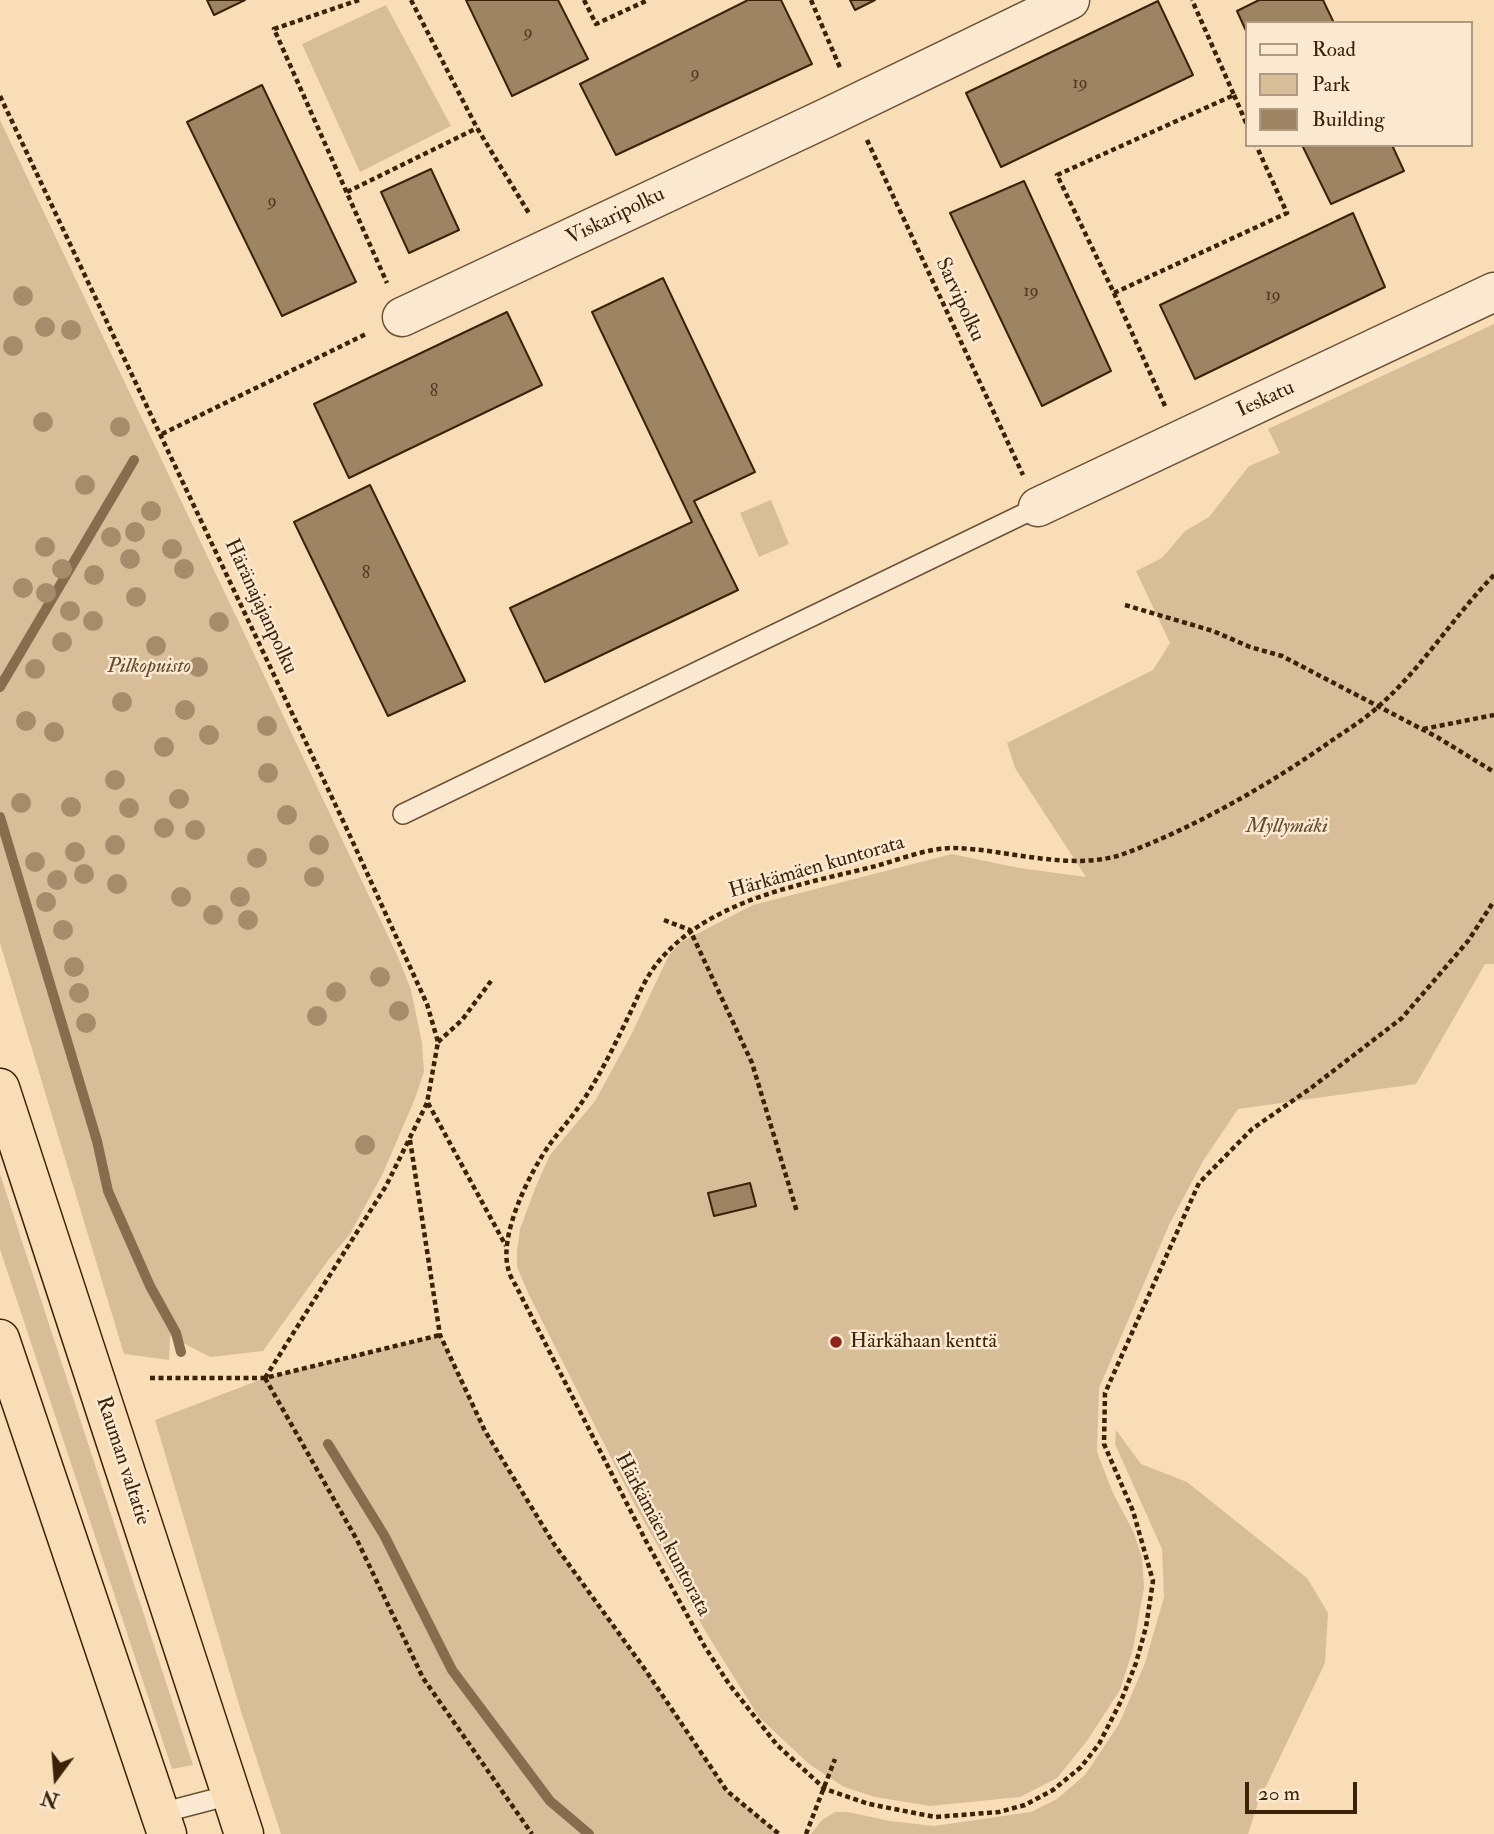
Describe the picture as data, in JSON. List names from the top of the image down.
{
  "streets": {
    "highway": ["Rauman valtatie"],
    "street": ["Viskaripolku", "Ieskatu"],
    "path": ["Sarvipolku", "Häränajajanpolku", "Härkämäen kuntorata"]
  },
  "crossings": [
    ["Viskaripolku", "Sarvipolku"],
    ["Sarvipolku", "Ieskatu"]
  ],
  "parks": ["Pilkopuisto", "Myllymäki"],
  "places": ["Härkähaan kenttä"],
  "house_numbers": [
    "9",
    "9",
    "19",
    "9",
    "19",
    "19",
    "8",
    "8"
  ],
  "legend": ["Road", "Park", "Building"],
  "scale_bar": "20 m",
  "north": "bottom"
}
